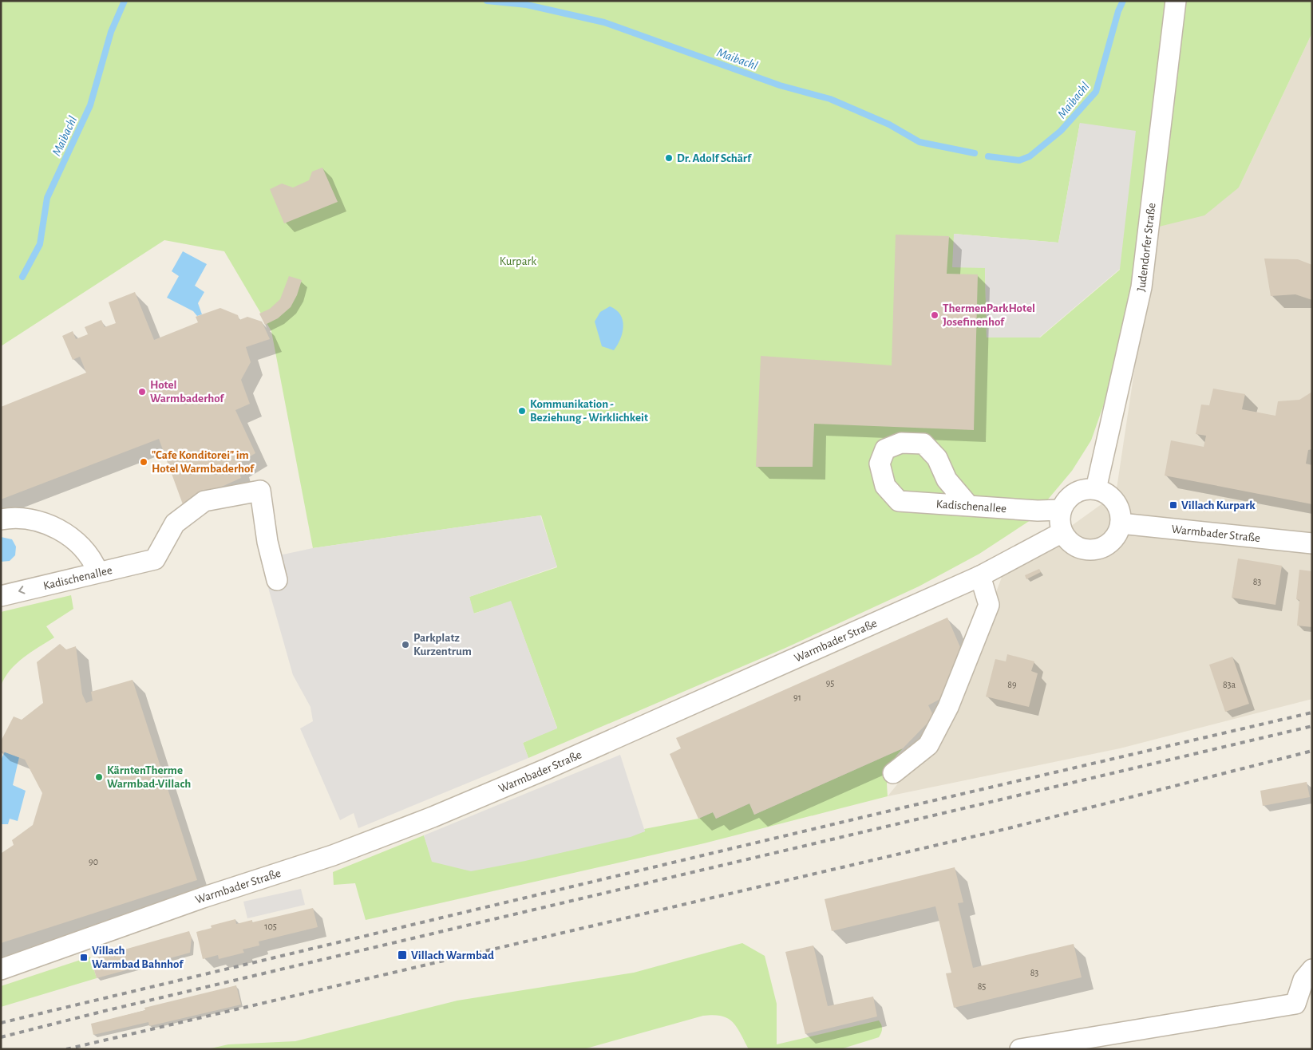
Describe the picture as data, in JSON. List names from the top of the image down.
{
  "streets": {
    "street": ["Judendorfer Straße", "Kadischenallee", "Warmbader Straße"]
  },
  "crossings": [
    ["Judendorfer Straße", "Kadischenallee"],
    ["Judendorfer Straße", "Warmbader Straße"],
    ["Kadischenallee", "Warmbader Straße"]
  ],
  "water": ["Maibachl"],
  "parks": ["Kurpark"],
  "places": {
    "other": [
      "Dr. Adolf Schärf",
      "ThermenParkHotel Josefinenhof",
      "Hotel Warmbaderhof",
      "Kommunikation - Beziehung - Wirklichkeit",
      "\"Cafe Konditorei\" im Hotel Warmbaderhof",
      "Parkplatz Kurzentrum",
      "KärntenTherme Warmbad-Villach"
    ],
    "transit": ["Villach Kurpark", "Villach Warmbad", "Villach Warmbad Bahnhof"]
  },
  "house_numbers": [
    "83",
    "95",
    "89",
    "83a",
    "91",
    "90",
    "105",
    "83",
    "85"
  ]
}
